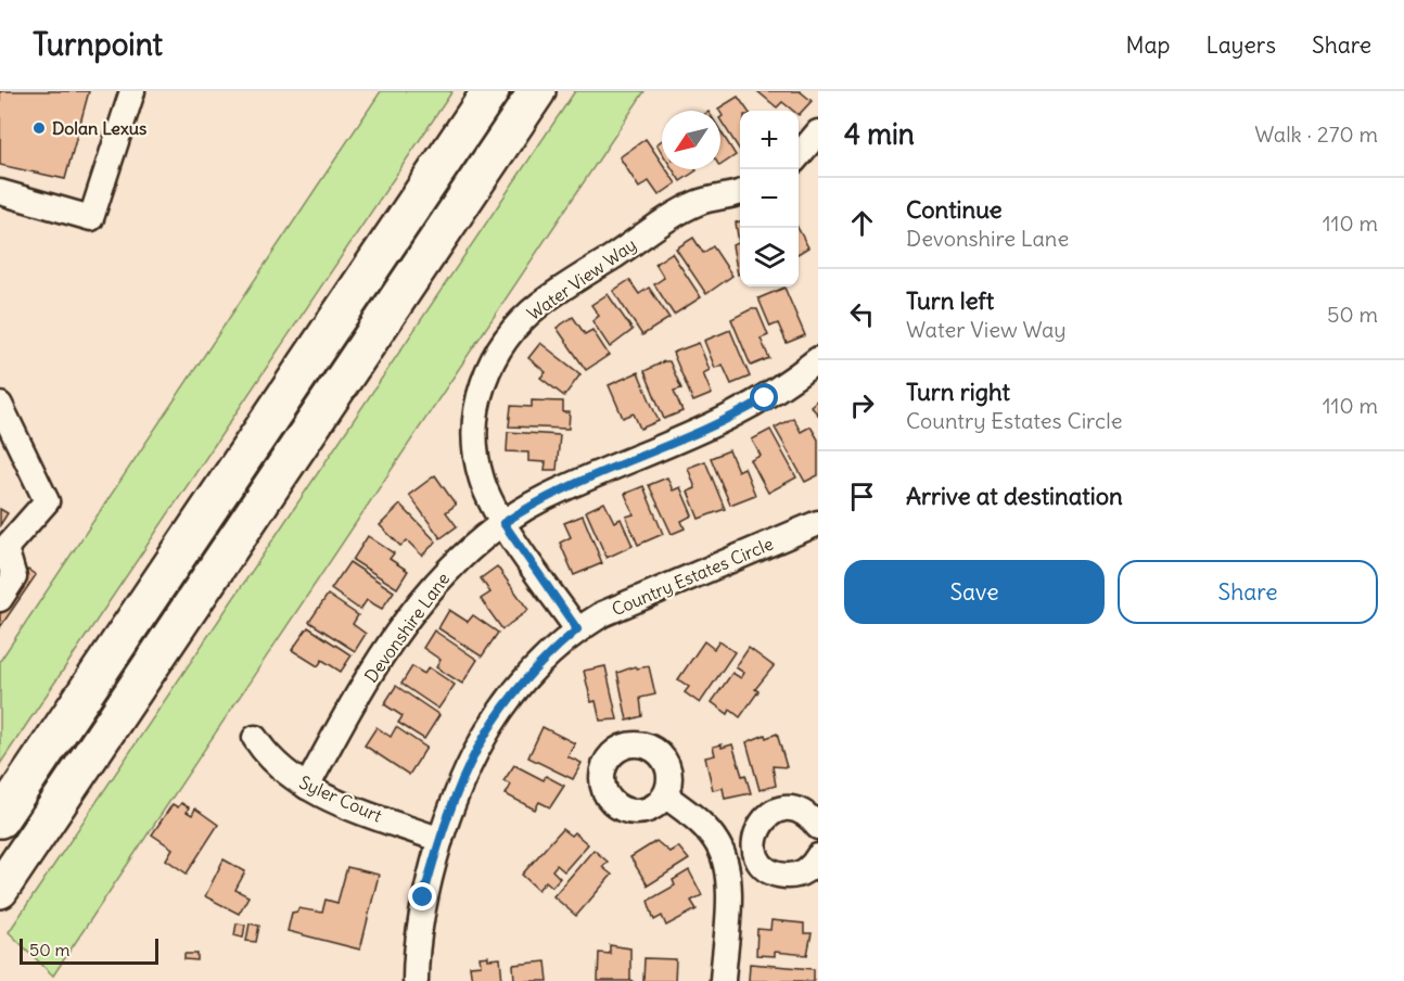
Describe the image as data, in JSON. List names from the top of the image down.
{
  "streets": {
    "street": [
      "Water View Way",
      "Country Estates Circle",
      "Devonshire Lane",
      "Syler Court"
    ]
  },
  "crossings": [
    ["Water View Way", "Country Estates Circle"],
    ["Water View Way", "Devonshire Lane"],
    ["Country Estates Circle", "Syler Court"],
    ["Devonshire Lane", "Syler Court"]
  ],
  "places": ["Dolan Lexus"],
  "scale_bar": "50 m",
  "north": "bottom left",
  "page": {
    "header": "Turnpoint",
    "nav": ["Map", "Layers", "Share"],
    "heading": ["4 min", "Walk · 270 m"],
    "map_buttons": ["+", "−"],
    "list": [
      ["Continue", "Devonshire Lane", "110 m"],
      ["Turn left", "Water View Way", "50 m"],
      ["Turn right", "Country Estates Circle", "110 m"],
      "Arrive at destination"
    ],
    "buttons": ["Save", "Share"],
    "scale": "50 m"
  }
}
